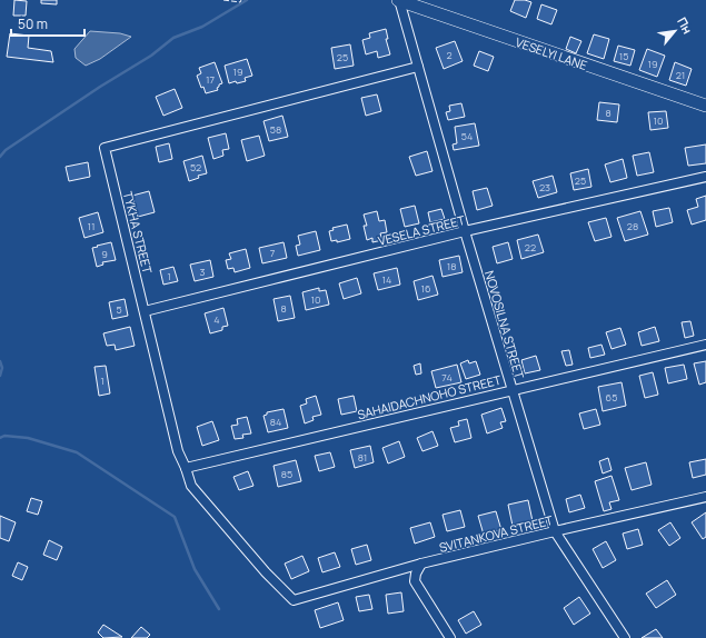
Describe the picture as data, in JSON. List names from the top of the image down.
{
  "streets": {
    "street": [
      "VESELYI LANE",
      "VESELA STREET",
      "TYKHA STREET",
      "NOVOSILNA STREET",
      "SAHAIDACHNOHO STREET",
      "SVITANKOVA STREET"
    ]
  },
  "crossings": [
    ["VESELYI LANE", "NOVOSILNA STREET"],
    ["VESELA STREET", "TYKHA STREET"],
    ["VESELA STREET", "NOVOSILNA STREET"],
    ["TYKHA STREET", "NOVOSILNA STREET"],
    ["TYKHA STREET", "SAHAIDACHNOHO STREET"],
    ["TYKHA STREET", "SVITANKOVA STREET"],
    ["NOVOSILNA STREET", "SAHAIDACHNOHO STREET"],
    ["NOVOSILNA STREET", "SVITANKOVA STREET"]
  ],
  "house_numbers": [
    "2",
    "15",
    "25",
    "19",
    "19",
    "21",
    "17",
    "8",
    "10",
    "58",
    "54",
    "52",
    "25",
    "23",
    "11",
    "28",
    "22",
    "7",
    "9",
    "18",
    "3",
    "1",
    "14",
    "16",
    "10",
    "8",
    "5",
    "4",
    "74",
    "1",
    "65",
    "84",
    "81",
    "85"
  ],
  "scale_bar": "50 m",
  "north": "top right"
}
